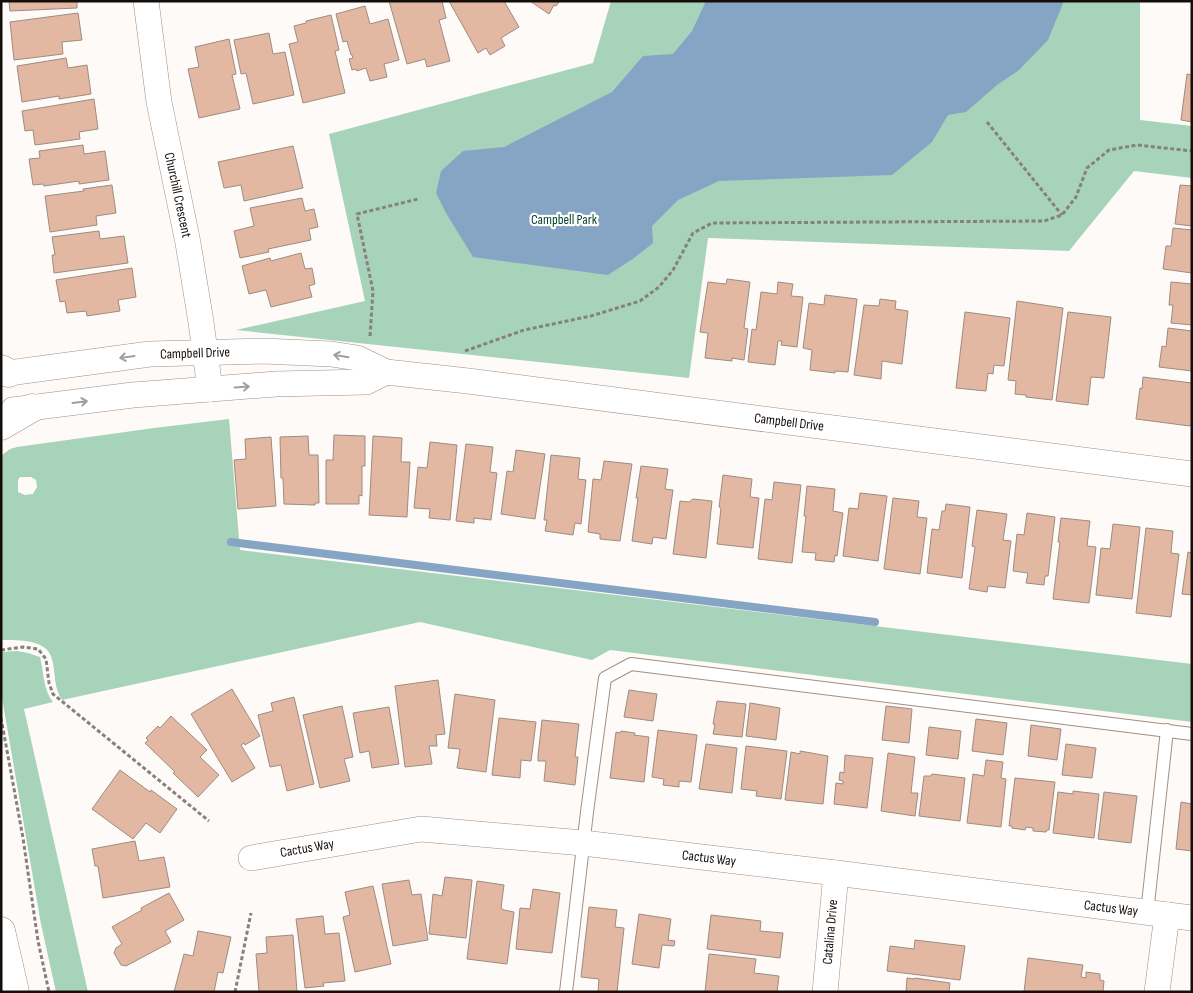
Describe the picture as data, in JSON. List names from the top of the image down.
{
  "streets": {
    "street": [
      "Churchill Crescent",
      "Campbell Drive",
      "Cactus Way",
      "Catalina Drive"
    ]
  },
  "crossings": [
    ["Churchill Crescent", "Campbell Drive"],
    ["Cactus Way", "Catalina Drive"]
  ],
  "parks": ["Campbell Park"]
}
